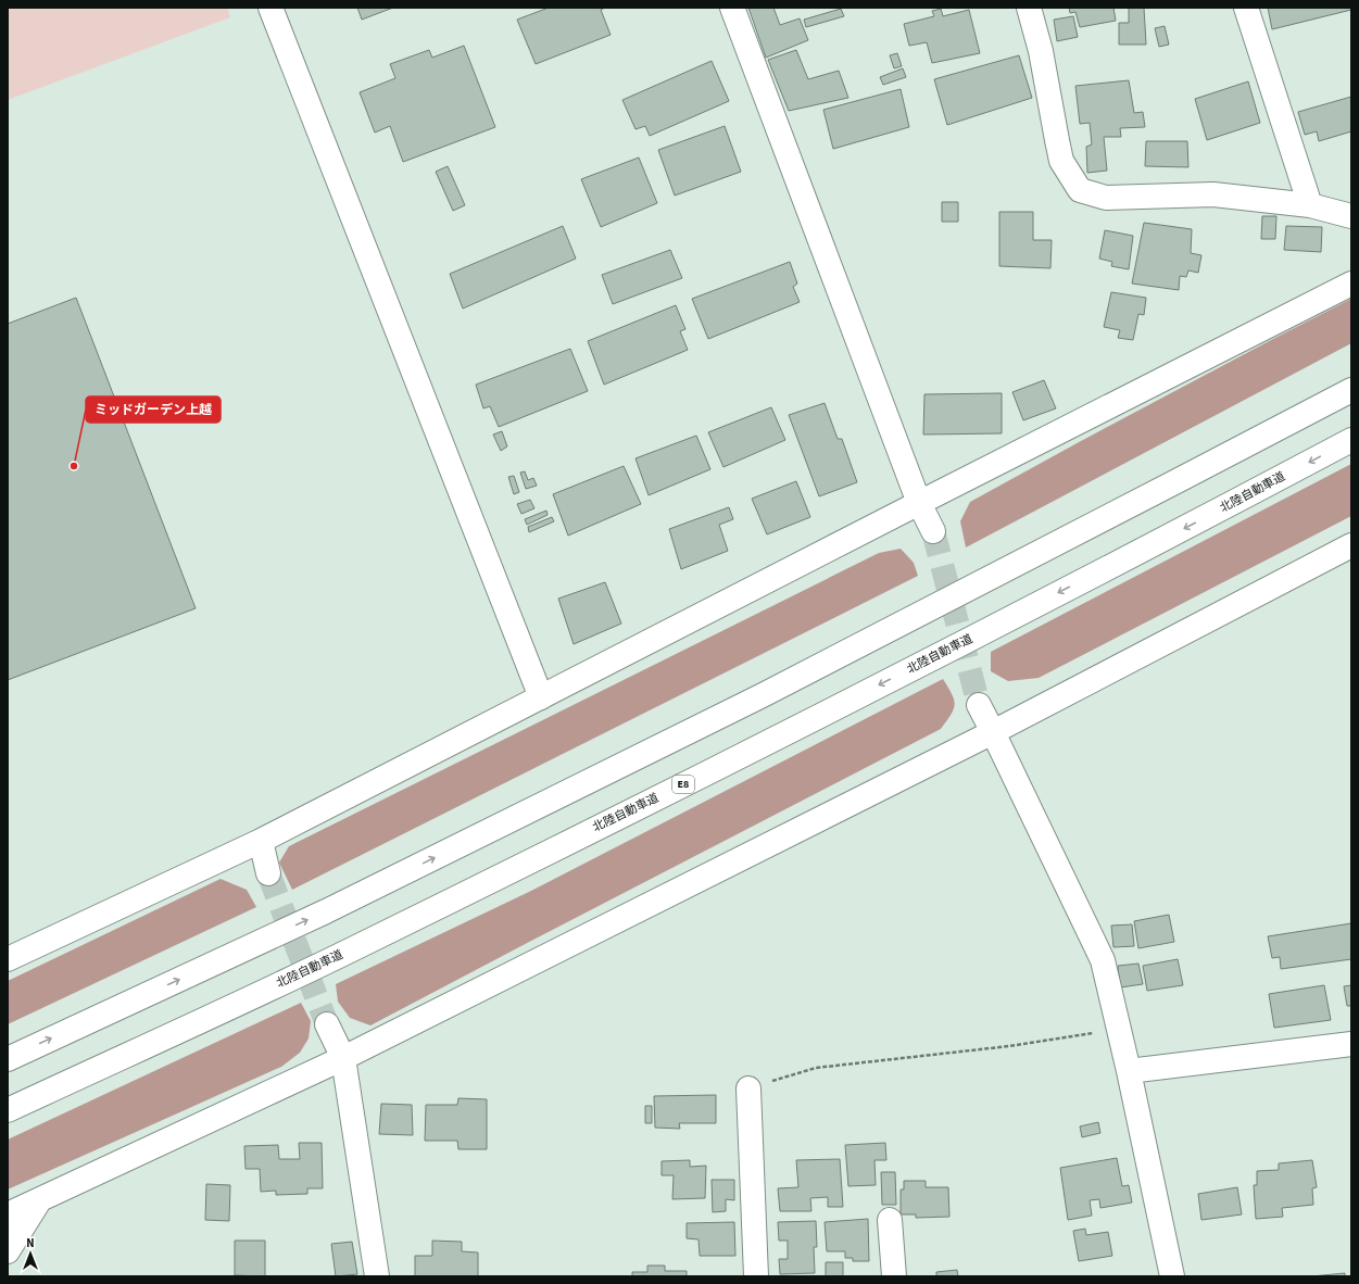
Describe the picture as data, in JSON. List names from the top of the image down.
{
  "streets": {
    "main road": ["北陸自動車道", "E8"]
  },
  "places": ["ミッドガーデン上越"],
  "north": "top"
}
